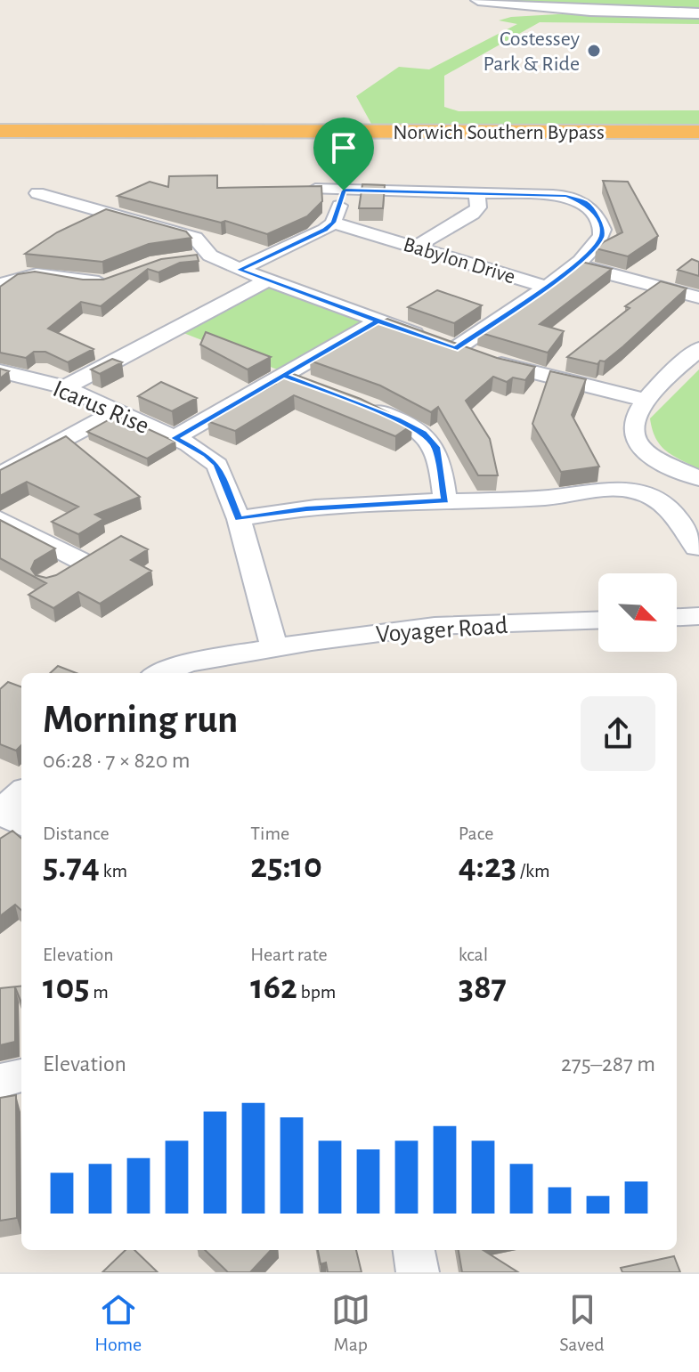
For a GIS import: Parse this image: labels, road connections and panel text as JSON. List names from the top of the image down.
{
  "streets": {
    "highway": ["Norwich Southern Bypass"],
    "street": ["Babylon Drive", "Icarus Rise", "Voyager Road"]
  },
  "crossings": [
    ["Icarus Rise", "Voyager Road"]
  ],
  "places": ["Costessey Park & Ride"],
  "north": "bottom right",
  "page": {
    "heading": ["Morning run", "06:28 · 7 × 820 m"],
    "stats": [
      ["Distance", "5.74 km"],
      ["Time", "25:10"],
      ["Pace", "4:23 /km"],
      ["Elevation", "105 m"],
      ["Heart rate", "162 bpm"],
      ["kcal", "387"]
    ],
    "chart": ["Elevation", "275–287 m"],
    "tabs": ["Home", "Map", "Saved"]
  }
}
